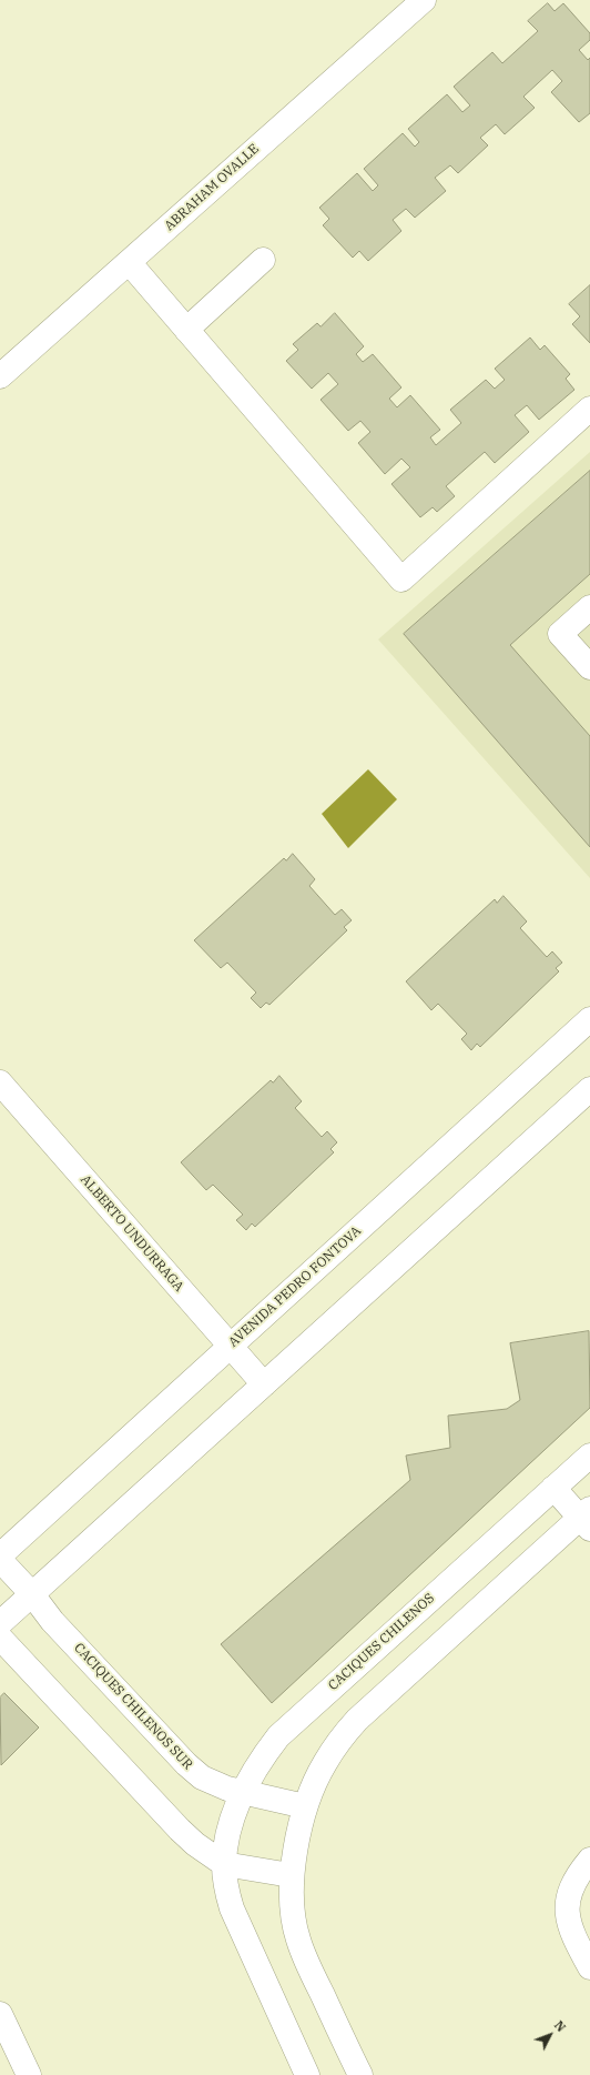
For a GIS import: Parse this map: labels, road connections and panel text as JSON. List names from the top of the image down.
{
  "streets": {
    "street": [
      "ABRAHAM OVALLE",
      "ALBERTO UNDURRAGA",
      "AVENIDA PEDRO FONTOVA",
      "CACIQUES CHILENOS",
      "CACIQUES CHILENOS SUR"
    ]
  },
  "crossings": [
    ["ALBERTO UNDURRAGA", "AVENIDA PEDRO FONTOVA"],
    ["CACIQUES CHILENOS", "CACIQUES CHILENOS SUR"]
  ],
  "north": "top right"
}
